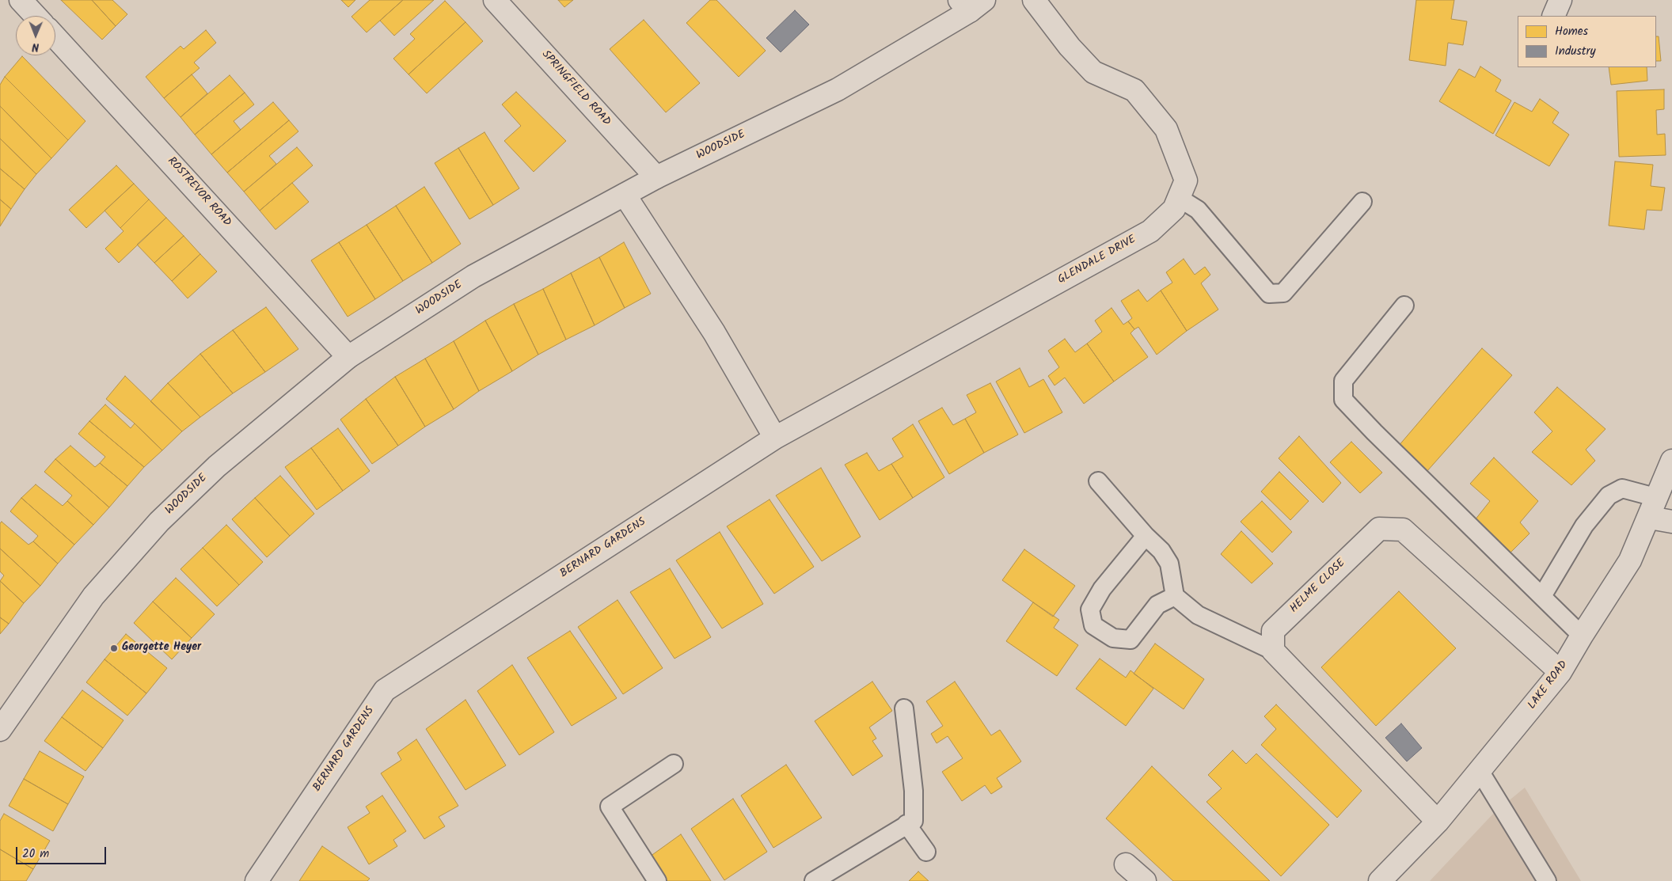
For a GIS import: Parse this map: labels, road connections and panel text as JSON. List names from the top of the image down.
{
  "streets": {
    "street": [
      "SPRINGFIELD ROAD",
      "WOODSIDE",
      "ROSTREVOR ROAD",
      "GLENDALE DRIVE",
      "BERNARD GARDENS",
      "HELME CLOSE",
      "LAKE ROAD"
    ]
  },
  "crossings": [
    ["SPRINGFIELD ROAD", "WOODSIDE"],
    ["WOODSIDE", "ROSTREVOR ROAD"],
    ["GLENDALE DRIVE", "BERNARD GARDENS"],
    ["HELME CLOSE", "LAKE ROAD"]
  ],
  "places": ["Georgette Heyer"],
  "legend": ["Homes", "Industry"],
  "scale_bar": "20 m",
  "north": "bottom"
}
